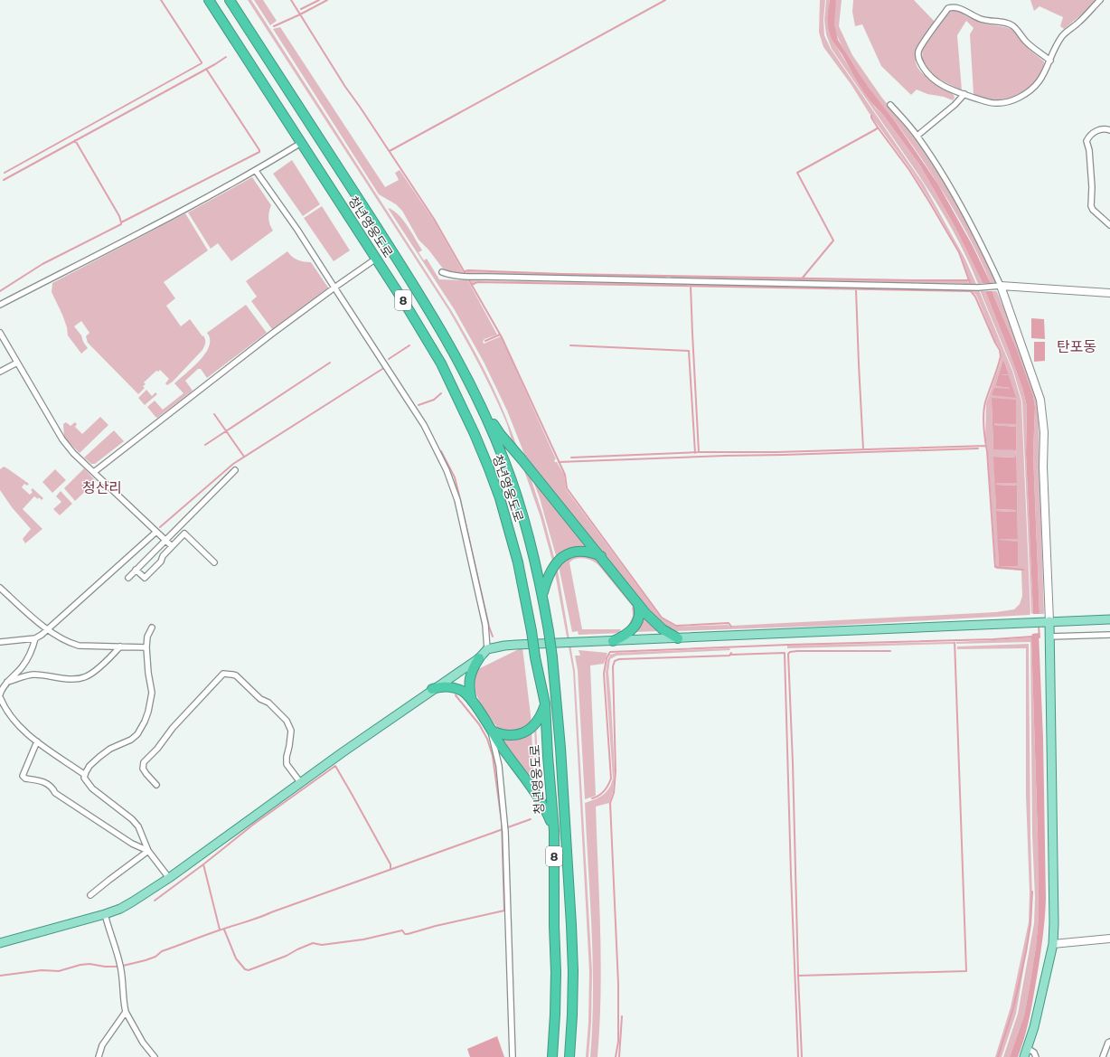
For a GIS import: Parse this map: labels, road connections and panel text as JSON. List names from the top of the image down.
{
  "streets": {
    "highway": ["청년영웅도로", "8"]
  },
  "districts": ["탄포동", "청산리"]
}
